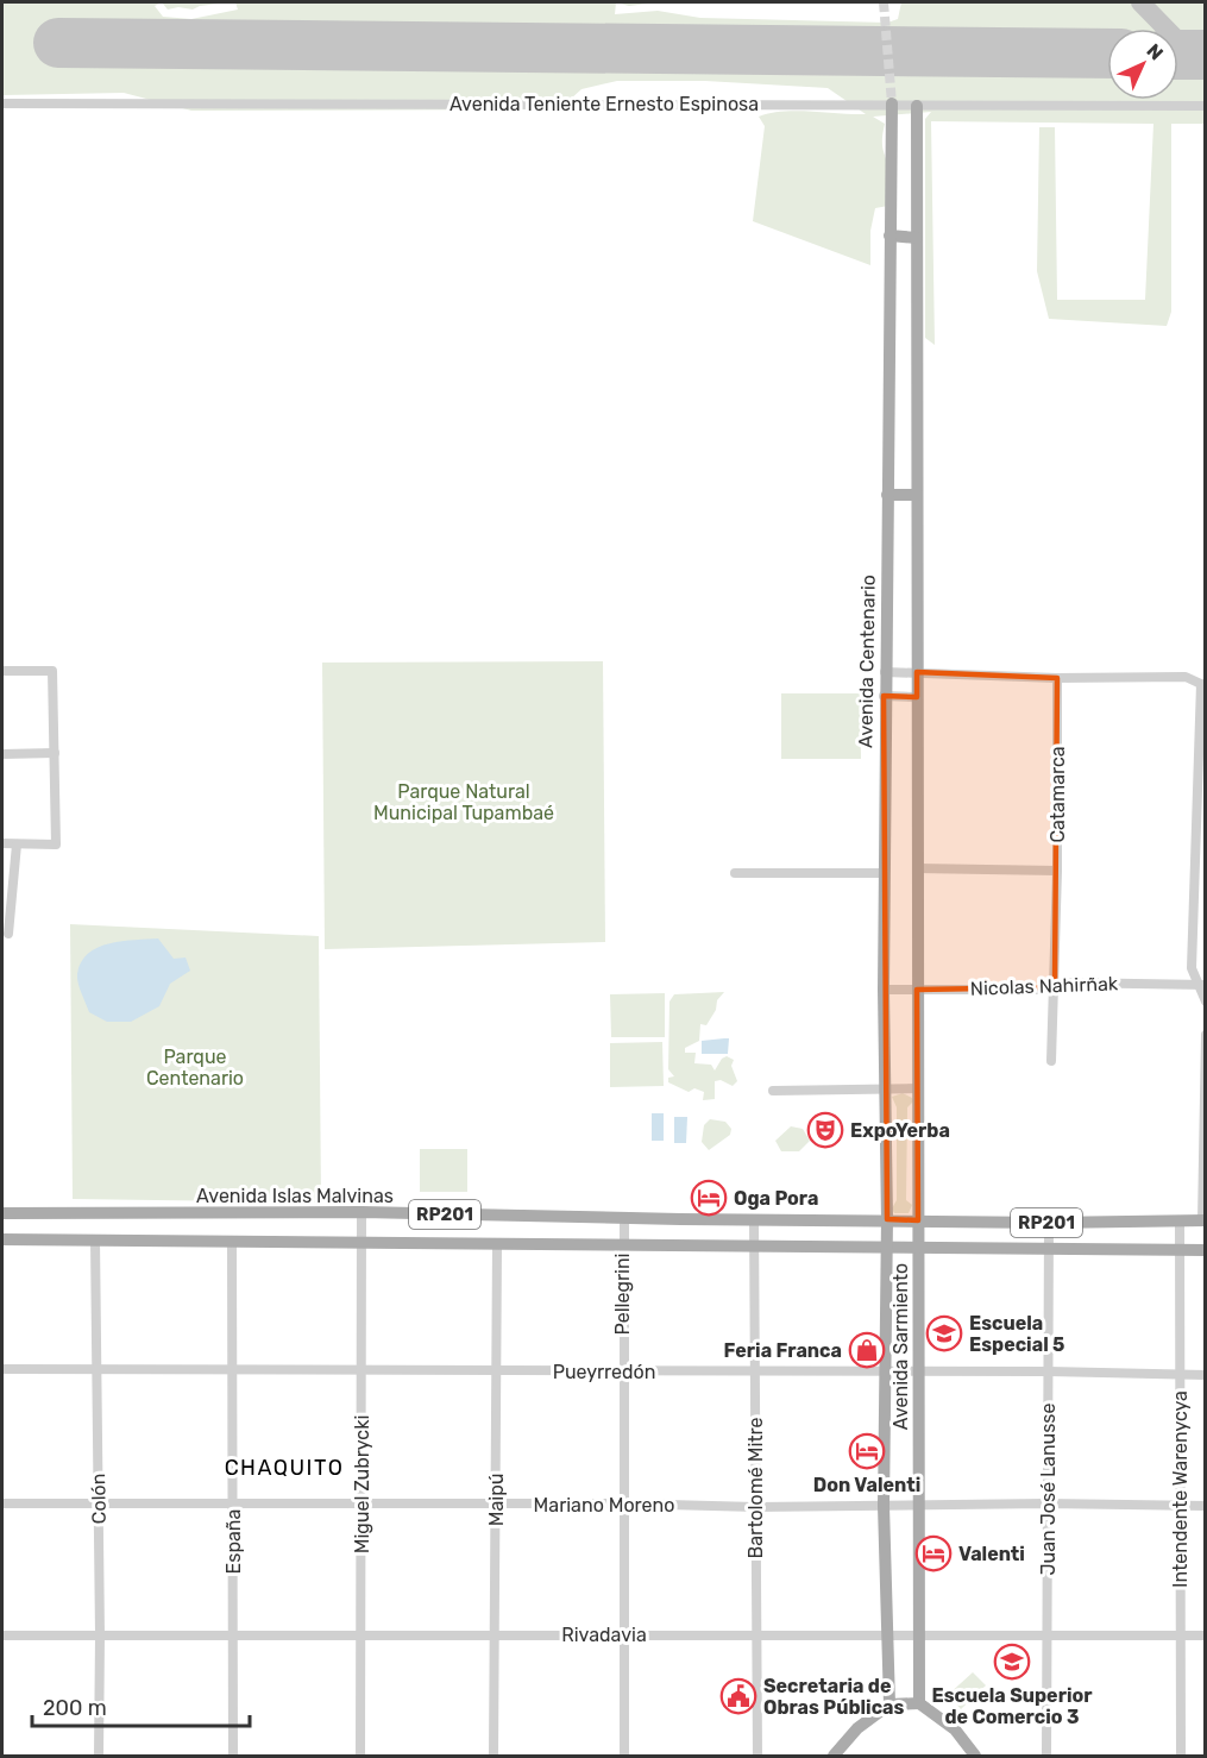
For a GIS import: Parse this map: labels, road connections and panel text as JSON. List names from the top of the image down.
{
  "streets": {
    "main road": [
      "Avenida Centenario",
      "Avenida Islas Malvinas",
      "RP201",
      "Avenida Sarmiento"
    ],
    "street": [
      "Avenida Teniente Ernesto Espinosa",
      "Catamarca",
      "Nicolas Nahirñak",
      "Pellegrini",
      "Pueyrredón",
      "Miguel Zubrycki",
      "Bartolomé Mitre",
      "Juan José Lanusse",
      "Intendente Warenycya",
      "Colón",
      "Maipú",
      "Mariano Moreno",
      "España",
      "Rivadavia"
    ]
  },
  "crossings": [
    ["Avenida Teniente Ernesto Espinosa", "Avenida Centenario"],
    ["Avenida Centenario", "Nicolas Nahirñak"],
    ["Avenida Centenario", "Avenida Islas Malvinas"],
    ["Avenida Centenario", "RP201"],
    ["Avenida Centenario", "Avenida Sarmiento"],
    ["Catamarca", "Nicolas Nahirñak"],
    ["Nicolas Nahirñak", "Avenida Sarmiento"],
    ["Avenida Islas Malvinas", "RP201"],
    ["Avenida Islas Malvinas", "Pellegrini"],
    ["Avenida Islas Malvinas", "Avenida Sarmiento"],
    ["Avenida Islas Malvinas", "Miguel Zubrycki"],
    ["Avenida Islas Malvinas", "Bartolomé Mitre"],
    ["RP201", "Pellegrini"],
    ["RP201", "Avenida Sarmiento"],
    ["RP201", "Miguel Zubrycki"],
    ["RP201", "Bartolomé Mitre"],
    ["RP201", "Juan José Lanusse"],
    ["RP201", "Intendente Warenycya"],
    ["RP201", "Colón"],
    ["RP201", "Maipú"],
    ["RP201", "España"],
    ["Pellegrini", "Pueyrredón"],
    ["Pellegrini", "Mariano Moreno"],
    ["Pellegrini", "Rivadavia"],
    ["Avenida Sarmiento", "Pueyrredón"],
    ["Avenida Sarmiento", "Mariano Moreno"],
    ["Avenida Sarmiento", "Rivadavia"],
    ["Pueyrredón", "Miguel Zubrycki"],
    ["Pueyrredón", "Bartolomé Mitre"],
    ["Pueyrredón", "Juan José Lanusse"],
    ["Pueyrredón", "Intendente Warenycya"],
    ["Pueyrredón", "Colón"],
    ["Pueyrredón", "Maipú"],
    ["Pueyrredón", "España"],
    ["Miguel Zubrycki", "Mariano Moreno"],
    ["Miguel Zubrycki", "Rivadavia"],
    ["Bartolomé Mitre", "Mariano Moreno"],
    ["Bartolomé Mitre", "Rivadavia"],
    ["Juan José Lanusse", "Mariano Moreno"],
    ["Juan José Lanusse", "Rivadavia"],
    ["Intendente Warenycya", "Mariano Moreno"],
    ["Intendente Warenycya", "Rivadavia"],
    ["Colón", "Mariano Moreno"],
    ["Colón", "Rivadavia"],
    ["Maipú", "Mariano Moreno"],
    ["Maipú", "Rivadavia"],
    ["Mariano Moreno", "España"],
    ["España", "Rivadavia"]
  ],
  "districts": ["CHAQUITO"],
  "parks": ["Parque Natural Municipal Tupambaé", "Parque Centenario"],
  "places": {
    "theatre": ["ExpoYerba"],
    "hotel": ["Oga Pora", "Don Valenti", "Valenti"],
    "school or university": ["Escuela Especial 5", "Escuela Superior de Comercio 3"],
    "shop": ["Feria Franca"],
    "public building": ["Secretaria de Obras Públicas"]
  },
  "scale_bar": "200 m",
  "north": "top right"
}
